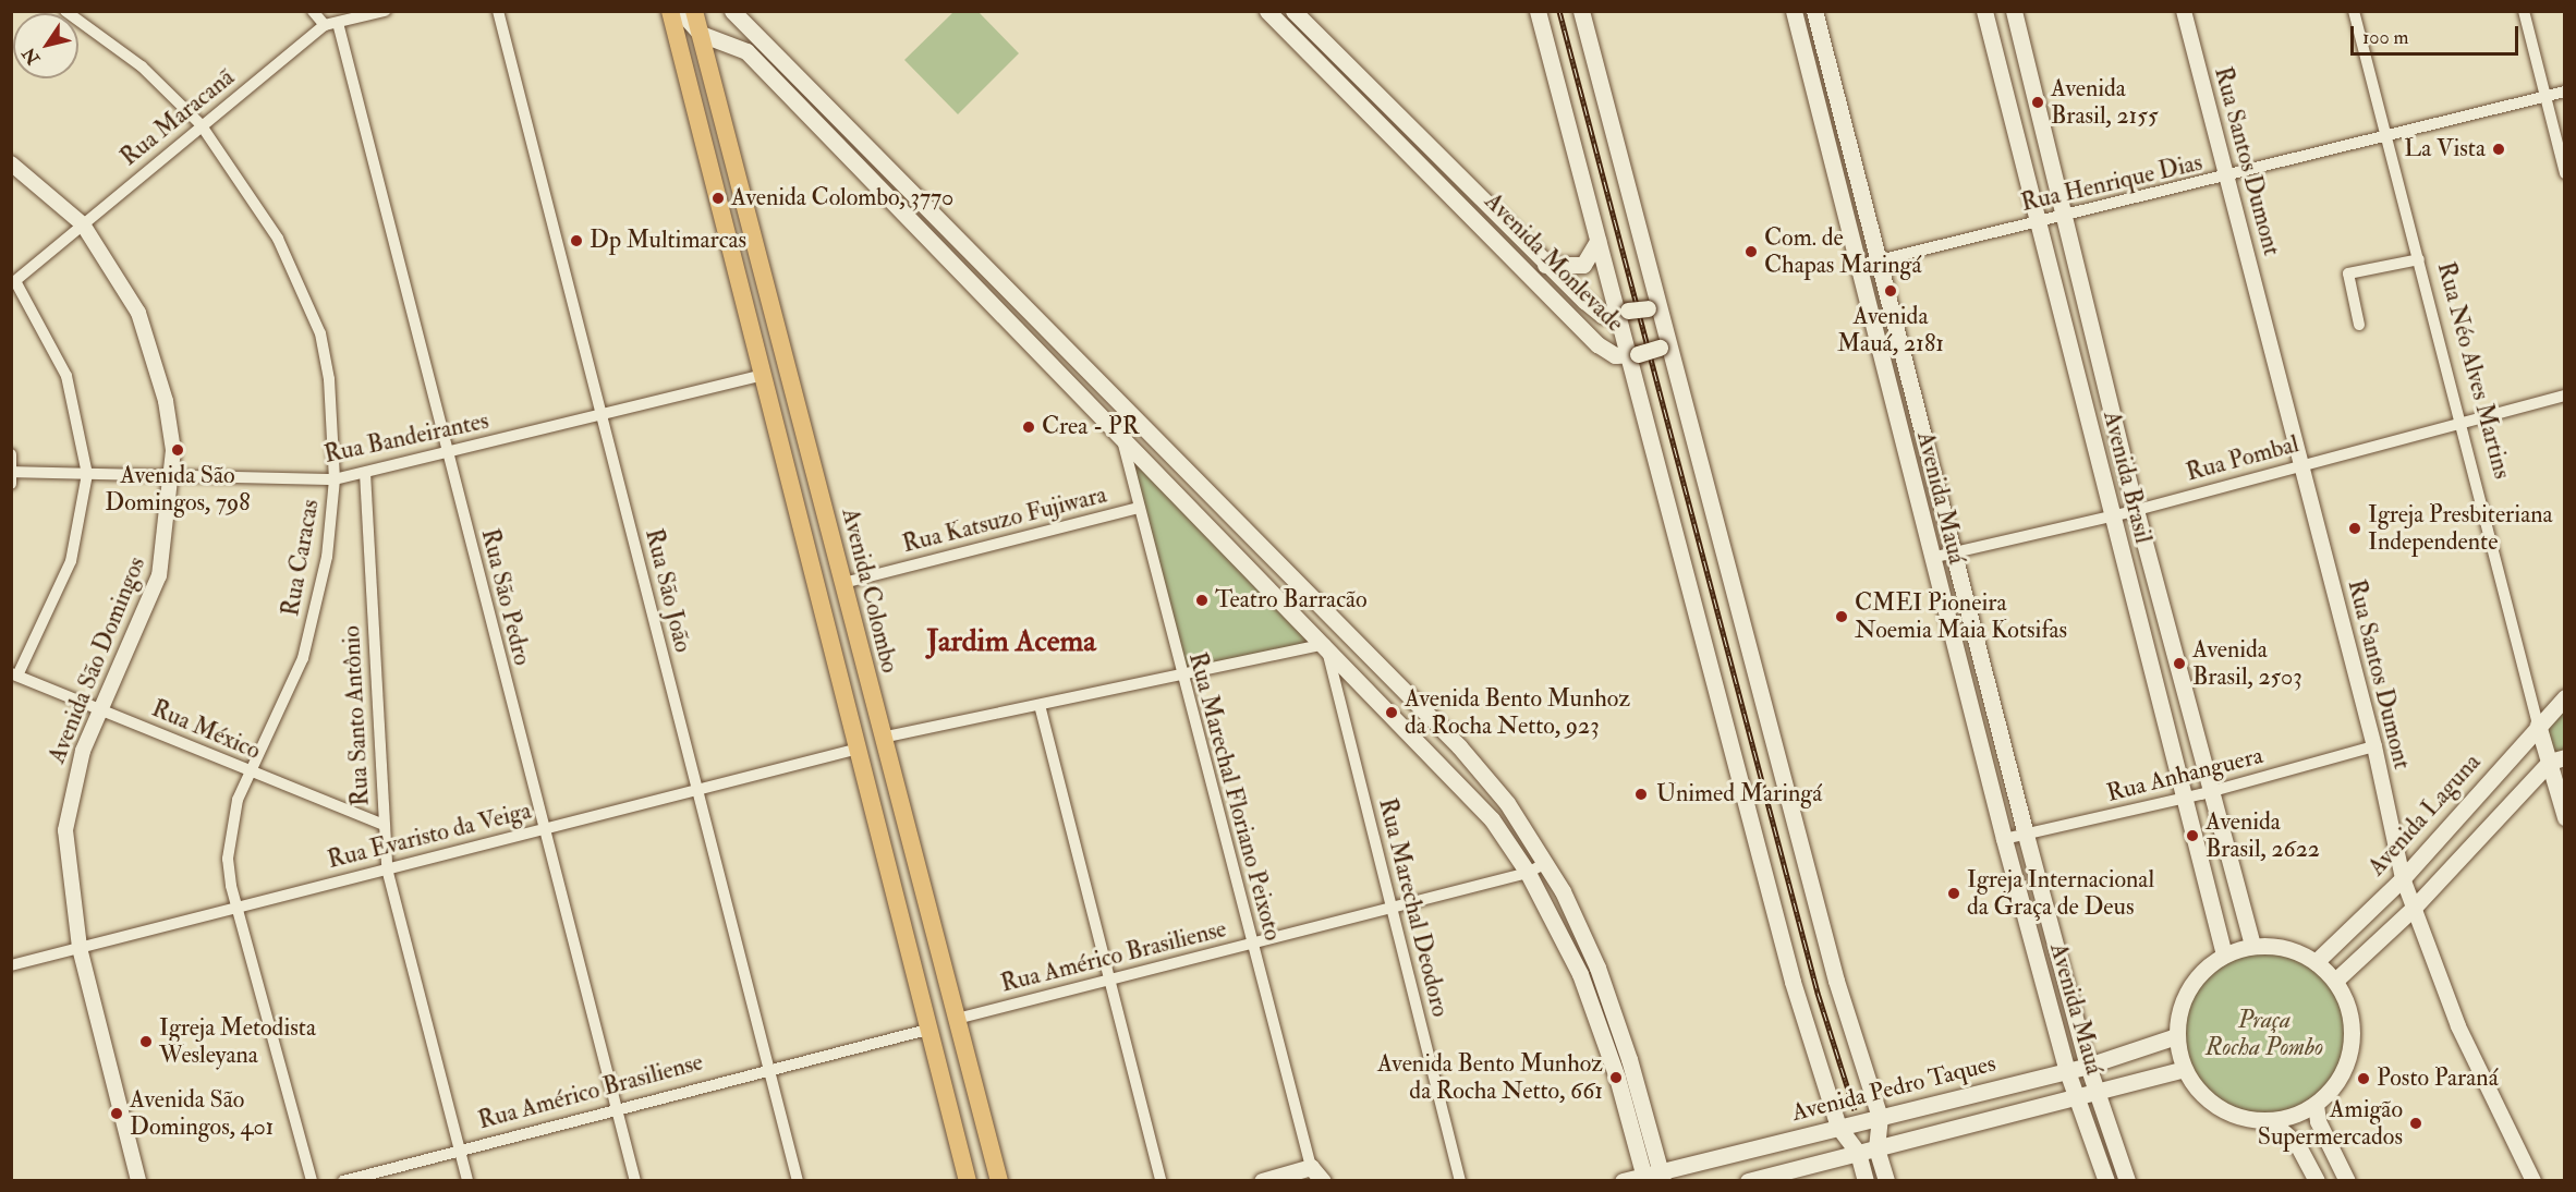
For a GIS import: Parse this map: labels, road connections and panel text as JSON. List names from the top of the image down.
{
  "streets": {
    "main road": [
      "Avenida Monlevade",
      "Rua Néo Alves Martins",
      "Avenida Brasil",
      "Avenida Mauá",
      "Avenida Colombo",
      "Avenida Laguna",
      "Avenida Pedro Taques"
    ],
    "street": [
      "Rua Maracanã",
      "Rua Santos Dumont",
      "Rua Henrique Dias",
      "Rua Bandeirantes",
      "Rua Pombal",
      "Rua Katsuzo Fujiwara",
      "Rua Caracas",
      "Rua São João",
      "Rua São Pedro",
      "Avenida São Domingos",
      "Rua Santo Antônio",
      "Rua México",
      "Rua Anhanguera",
      "Rua Marechal Floriano Peixoto",
      "Rua Evaristo da Veiga",
      "Rua Marechal Deodoro",
      "Rua Américo Brasiliense"
    ]
  },
  "crossings": [
    ["Rua Maracanã", "Rua Caracas"],
    ["Rua Maracanã", "Rua São Pedro"],
    ["Rua Maracanã", "Avenida São Domingos"],
    ["Rua Santos Dumont", "Rua Henrique Dias"],
    ["Rua Santos Dumont", "Rua Pombal"],
    ["Rua Santos Dumont", "Rua Anhanguera"],
    ["Rua Santos Dumont", "Avenida Laguna"],
    ["Rua Henrique Dias", "Rua Néo Alves Martins"],
    ["Rua Henrique Dias", "Avenida Brasil"],
    ["Rua Henrique Dias", "Avenida Mauá"],
    ["Rua Néo Alves Martins", "Rua Pombal"],
    ["Rua Néo Alves Martins", "Avenida Laguna"],
    ["Rua Bandeirantes", "Rua Caracas"],
    ["Rua Bandeirantes", "Rua São João"],
    ["Rua Bandeirantes", "Avenida Colombo"],
    ["Rua Bandeirantes", "Rua São Pedro"],
    ["Rua Bandeirantes", "Avenida São Domingos"],
    ["Rua Bandeirantes", "Rua Santo Antônio"],
    ["Rua Pombal", "Avenida Brasil"],
    ["Rua Pombal", "Avenida Mauá"],
    ["Avenida Brasil", "Rua Anhanguera"],
    ["Avenida Brasil", "Avenida Laguna"],
    ["Avenida Brasil", "Avenida Pedro Taques"],
    ["Avenida Mauá", "Rua Anhanguera"],
    ["Avenida Mauá", "Avenida Pedro Taques"],
    ["Rua Katsuzo Fujiwara", "Avenida Colombo"],
    ["Rua Katsuzo Fujiwara", "Rua Marechal Floriano Peixoto"],
    ["Rua Caracas", "Rua México"],
    ["Rua Caracas", "Rua Evaristo da Veiga"],
    ["Rua São João", "Rua Evaristo da Veiga"],
    ["Rua São João", "Rua Américo Brasiliense"],
    ["Avenida Colombo", "Rua Evaristo da Veiga"],
    ["Avenida Colombo", "Rua Américo Brasiliense"],
    ["Rua São Pedro", "Rua Evaristo da Veiga"],
    ["Rua São Pedro", "Rua Américo Brasiliense"],
    ["Avenida São Domingos", "Rua México"],
    ["Avenida São Domingos", "Rua Evaristo da Veiga"],
    ["Rua Santo Antônio", "Rua México"],
    ["Rua Santo Antônio", "Rua Evaristo da Veiga"],
    ["Rua Santo Antônio", "Rua Américo Brasiliense"],
    ["Rua Marechal Floriano Peixoto", "Rua Américo Brasiliense"],
    ["Avenida Laguna", "Avenida Pedro Taques"],
    ["Rua Marechal Deodoro", "Rua Américo Brasiliense"]
  ],
  "districts": ["Jardim Acema"],
  "parks": ["Praça Rocha Pombo"],
  "places": [
    "Avenida Brasil, 2155",
    "La Vista",
    "Avenida Colombo, 3770",
    "Dp Multimarcas",
    "Com. de Chapas Maringá",
    "Avenida Mauá, 2181",
    "Crea - PR",
    "Avenida São Domingos, 798",
    "Igreja Presbiteriana Independente",
    "Teatro Barracão",
    "CMEI Pioneira Noemia Maia Kotsifas",
    "Avenida Brasil, 2503",
    "Avenida Bento Munhoz da Rocha Netto, 923",
    "Unimed Maringá",
    "Avenida Brasil, 2622",
    "Igreja Internacional da Graça de Deus",
    "Igreja Metodista Wesleyana",
    "Avenida Bento Munhoz da Rocha Netto, 661",
    "Posto Paraná",
    "Avenida São Domingos, 401",
    "Amigão Supermercados"
  ],
  "scale_bar": "100 m",
  "north": "bottom left"
}
